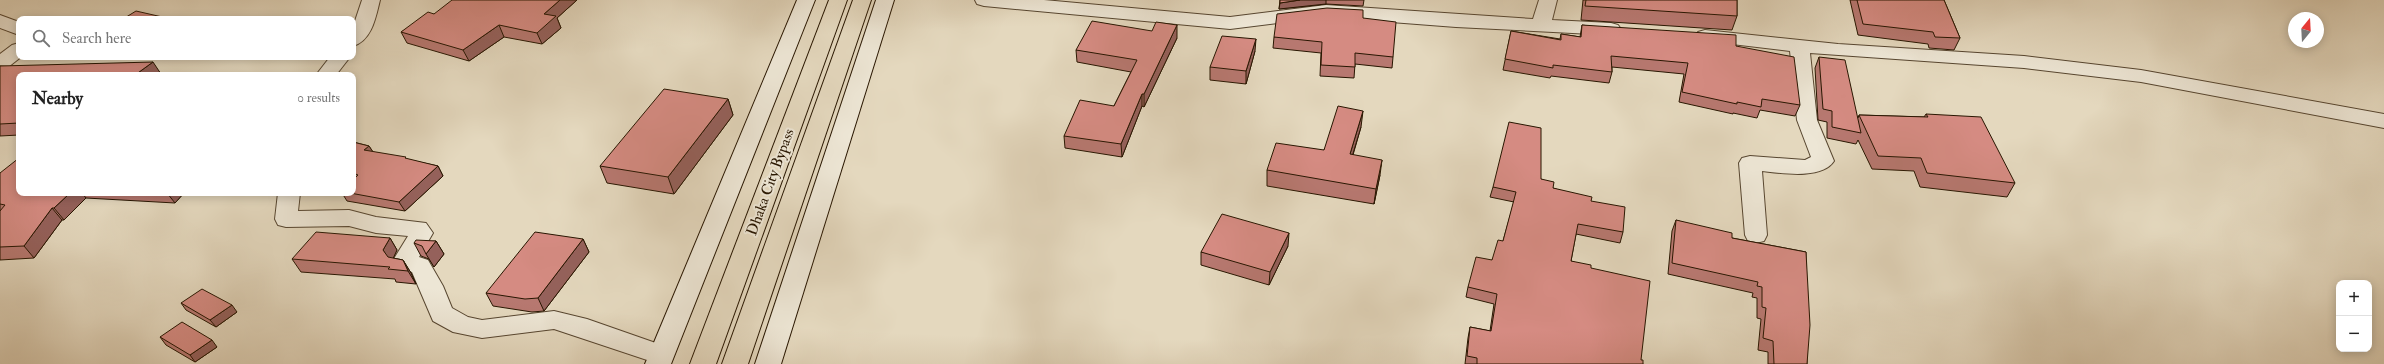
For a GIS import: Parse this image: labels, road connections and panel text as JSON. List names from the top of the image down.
{
  "streets": {
    "highway": ["Dhaka City Bypass"]
  },
  "north": "top",
  "page": {
    "search": "Search here",
    "heading": ["Nearby", "0 results"],
    "map_buttons": ["+", "−"]
  }
}
